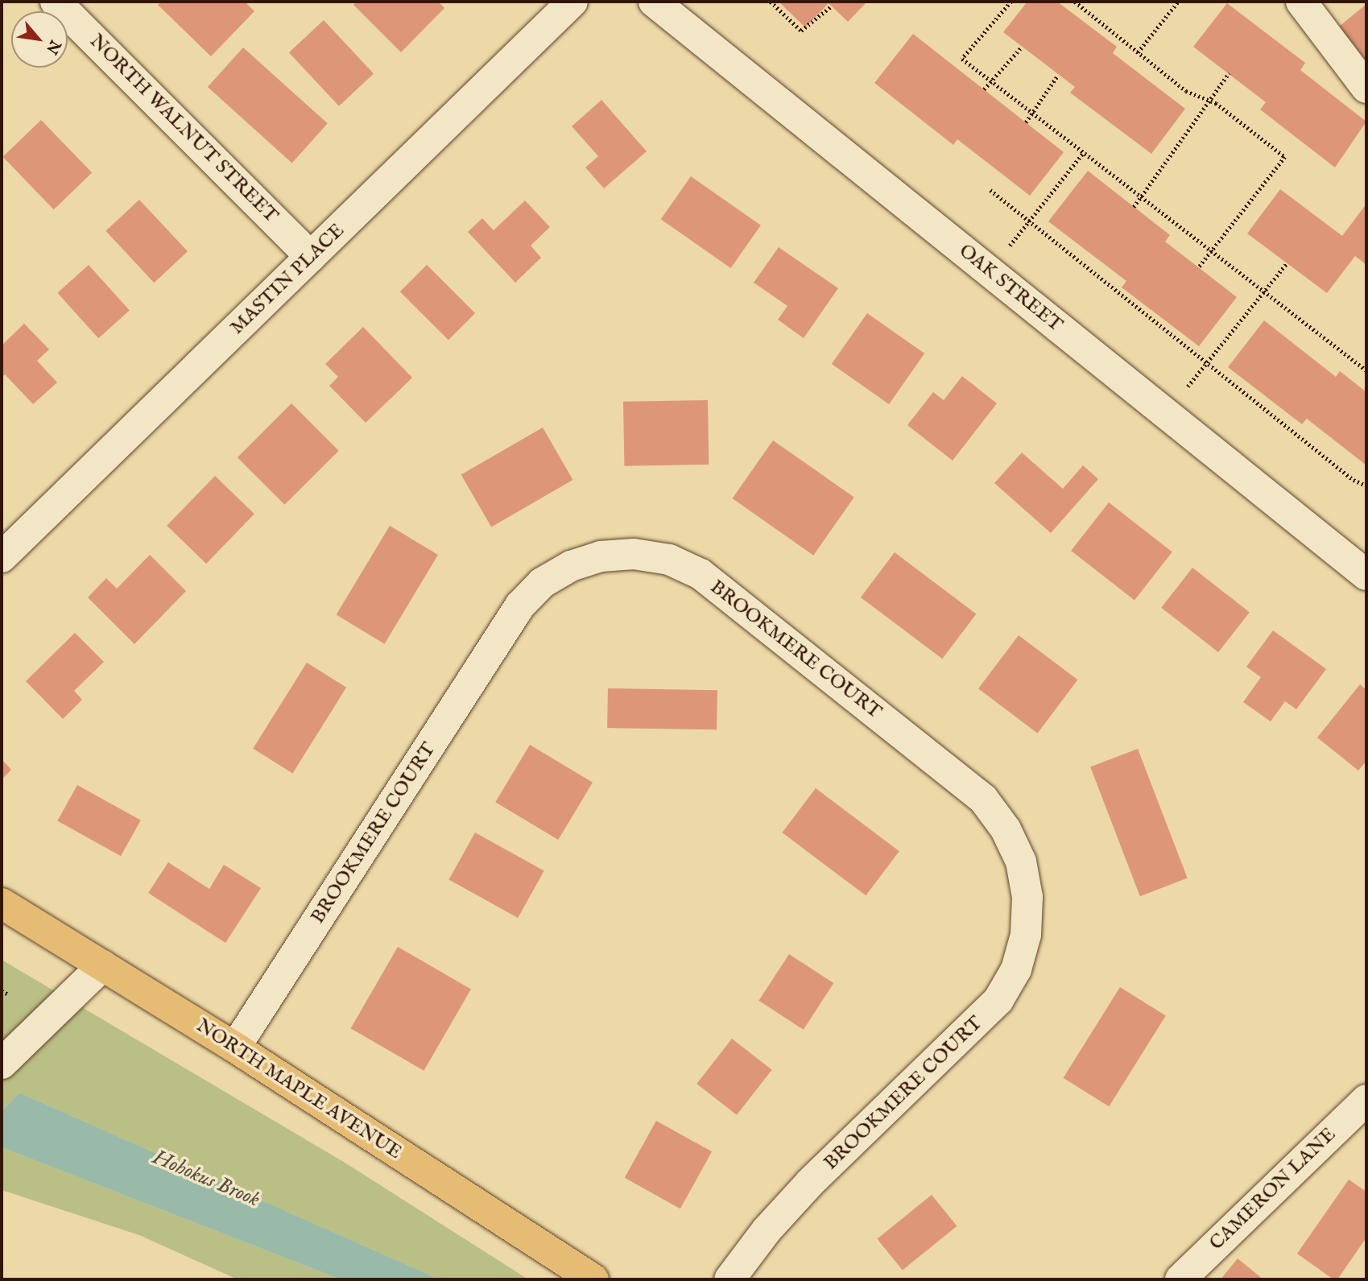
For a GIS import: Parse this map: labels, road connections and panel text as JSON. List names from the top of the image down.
{
  "streets": {
    "main road": ["NORTH MAPLE AVENUE"],
    "street": [
      "NORTH WALNUT STREET",
      "MASTIN PLACE",
      "OAK STREET",
      "BROOKMERE COURT",
      "CAMERON LANE"
    ]
  },
  "crossings": [
    ["NORTH WALNUT STREET", "MASTIN PLACE"],
    ["BROOKMERE COURT", "NORTH MAPLE AVENUE"]
  ],
  "water": ["Hohokus Brook"],
  "north": "bottom right"
}
